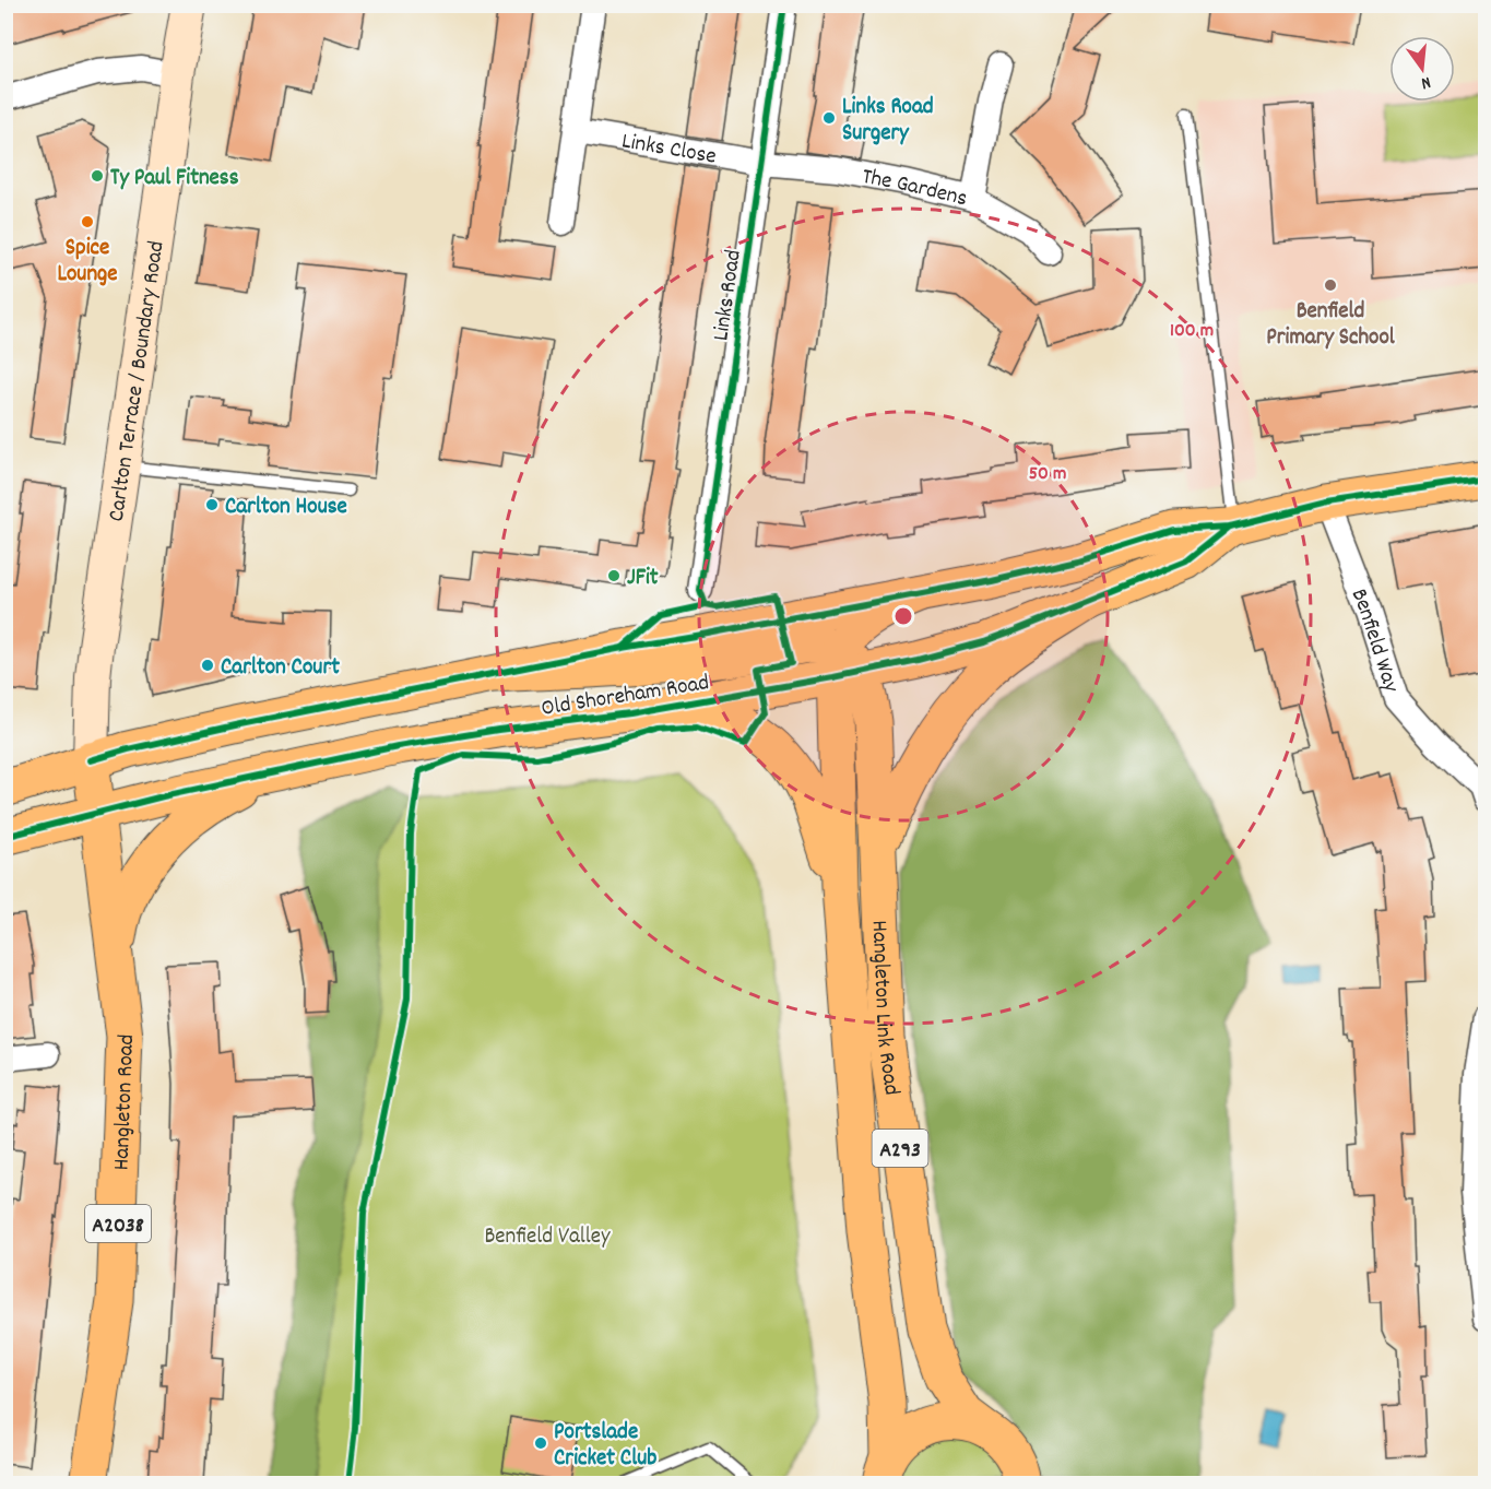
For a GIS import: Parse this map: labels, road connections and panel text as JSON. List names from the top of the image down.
{
  "streets": {
    "main road": [
      "Carlton Terrace / Boundary Road",
      "Old Shoreham Road",
      "Hangleton Link Road",
      "Hangleton Road",
      "A293",
      "A2038"
    ],
    "street": [
      "Links Close",
      "The Gardens",
      "Links Road",
      "Benfield Way"
    ]
  },
  "crossings": [
    ["Links Close", "The Gardens"],
    ["Links Close", "Links Road"],
    ["The Gardens", "Links Road"],
    ["Carlton Terrace / Boundary Road", "Old Shoreham Road"],
    ["Carlton Terrace / Boundary Road", "Hangleton Road"],
    ["Benfield Way", "Old Shoreham Road"],
    ["Old Shoreham Road", "Hangleton Link Road"],
    ["Old Shoreham Road", "Hangleton Road"],
    ["Old Shoreham Road", "A293"],
    ["Hangleton Link Road", "A293"]
  ],
  "parks": ["Benfield Valley"],
  "places": [
    "Links Road Surgery",
    "Ty Paul Fitness",
    "Spice Lounge",
    "Benfield Primary School",
    "Carlton House",
    "JFit",
    "Carlton Court",
    "Portslade Cricket Club"
  ],
  "north": "bottom",
  "rings": ["100 m", "50 m"]
}
